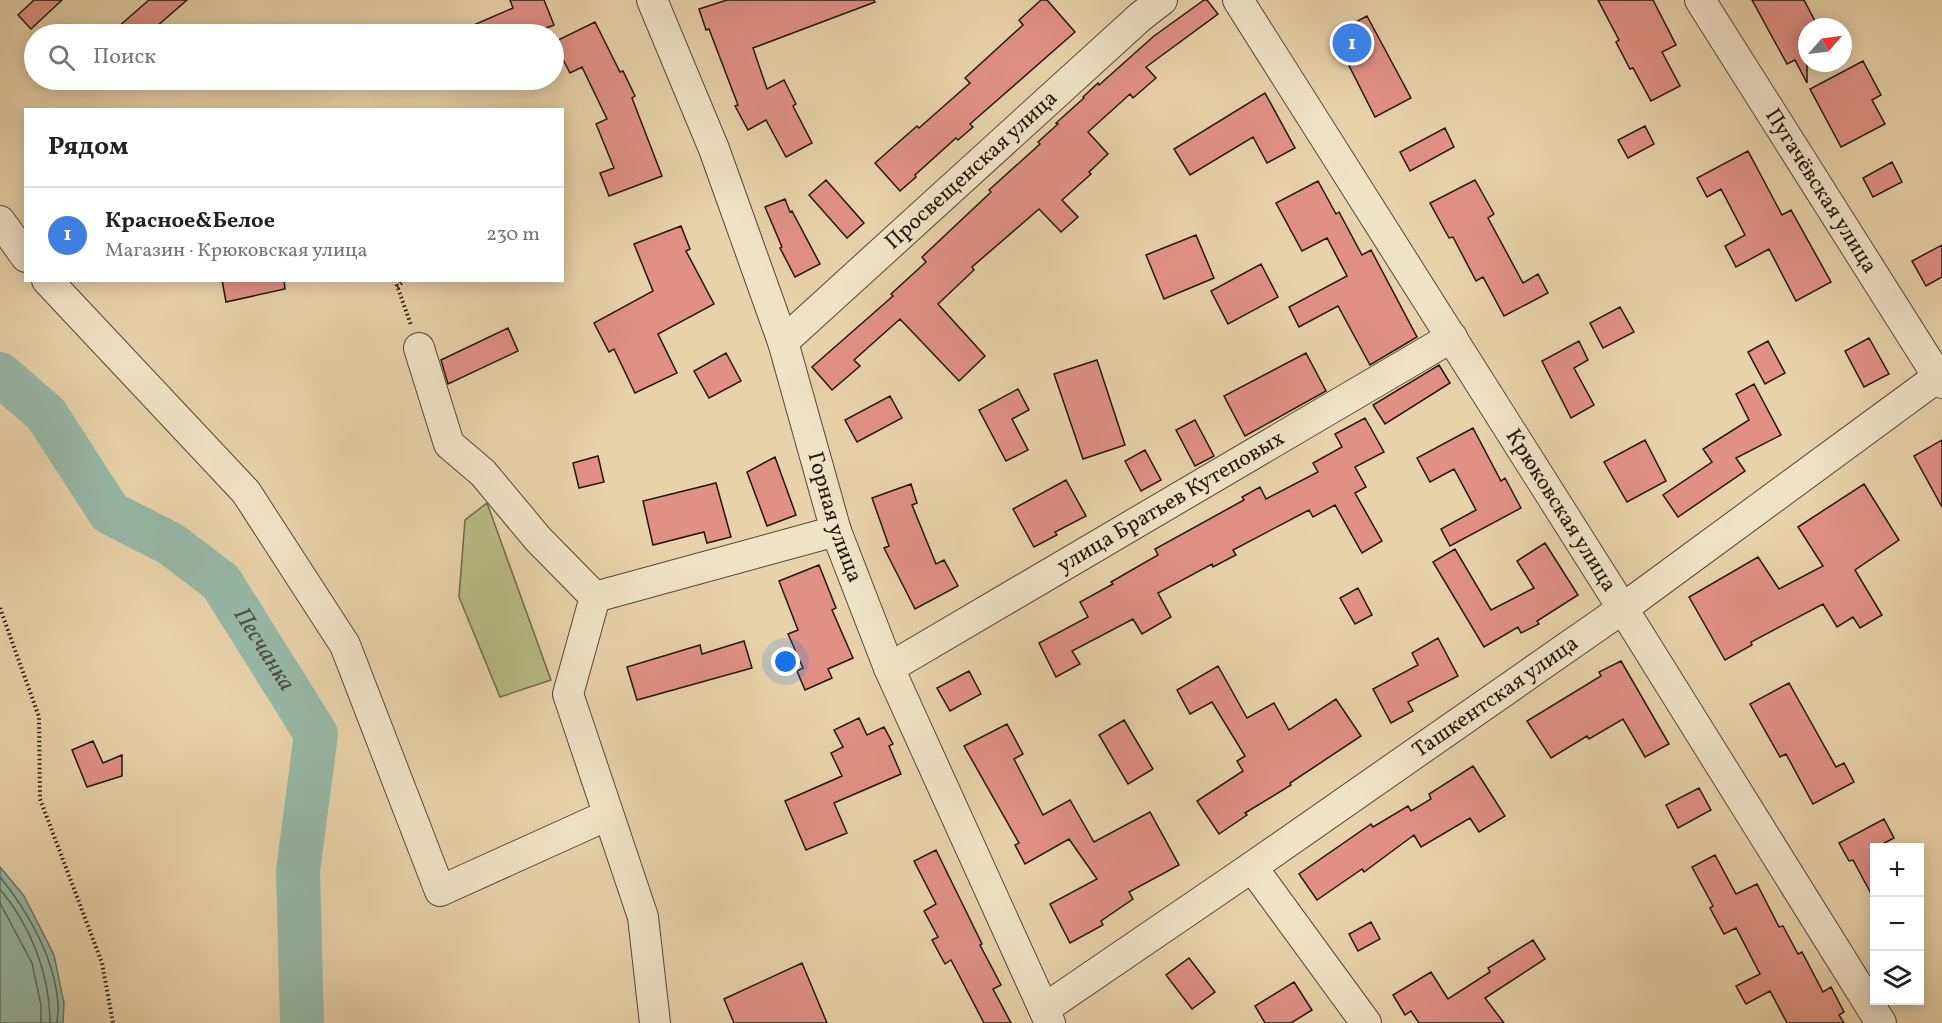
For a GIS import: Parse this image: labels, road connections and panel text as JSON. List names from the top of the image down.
{
  "streets": {
    "street": [
      "Просвещенская улица",
      "Пугачёвская улица",
      "улица Братьев Кутеповых",
      "Крюковская улица",
      "Горная улица",
      "Ташкентская улица"
    ]
  },
  "crossings": [
    ["Просвещенская улица", "Горная улица"],
    ["Пугачёвская улица", "Ташкентская улица"],
    ["улица Братьев Кутеповых", "Крюковская улица"],
    ["улица Братьев Кутеповых", "Горная улица"],
    ["Крюковская улица", "Ташкентская улица"],
    ["Горная улица", "Ташкентская улица"]
  ],
  "water": ["Песчанка"],
  "north": "top right",
  "page": {
    "pins": "1",
    "search": "Поиск",
    "heading": "Рядом",
    "list": [
      {
        "mark": "1",
        "name": "Красное&Белое",
        "note": "Магазин · Крюковская улица",
        "value": "230 m"
      }
    ],
    "map_buttons": ["+", "−"]
  }
}
